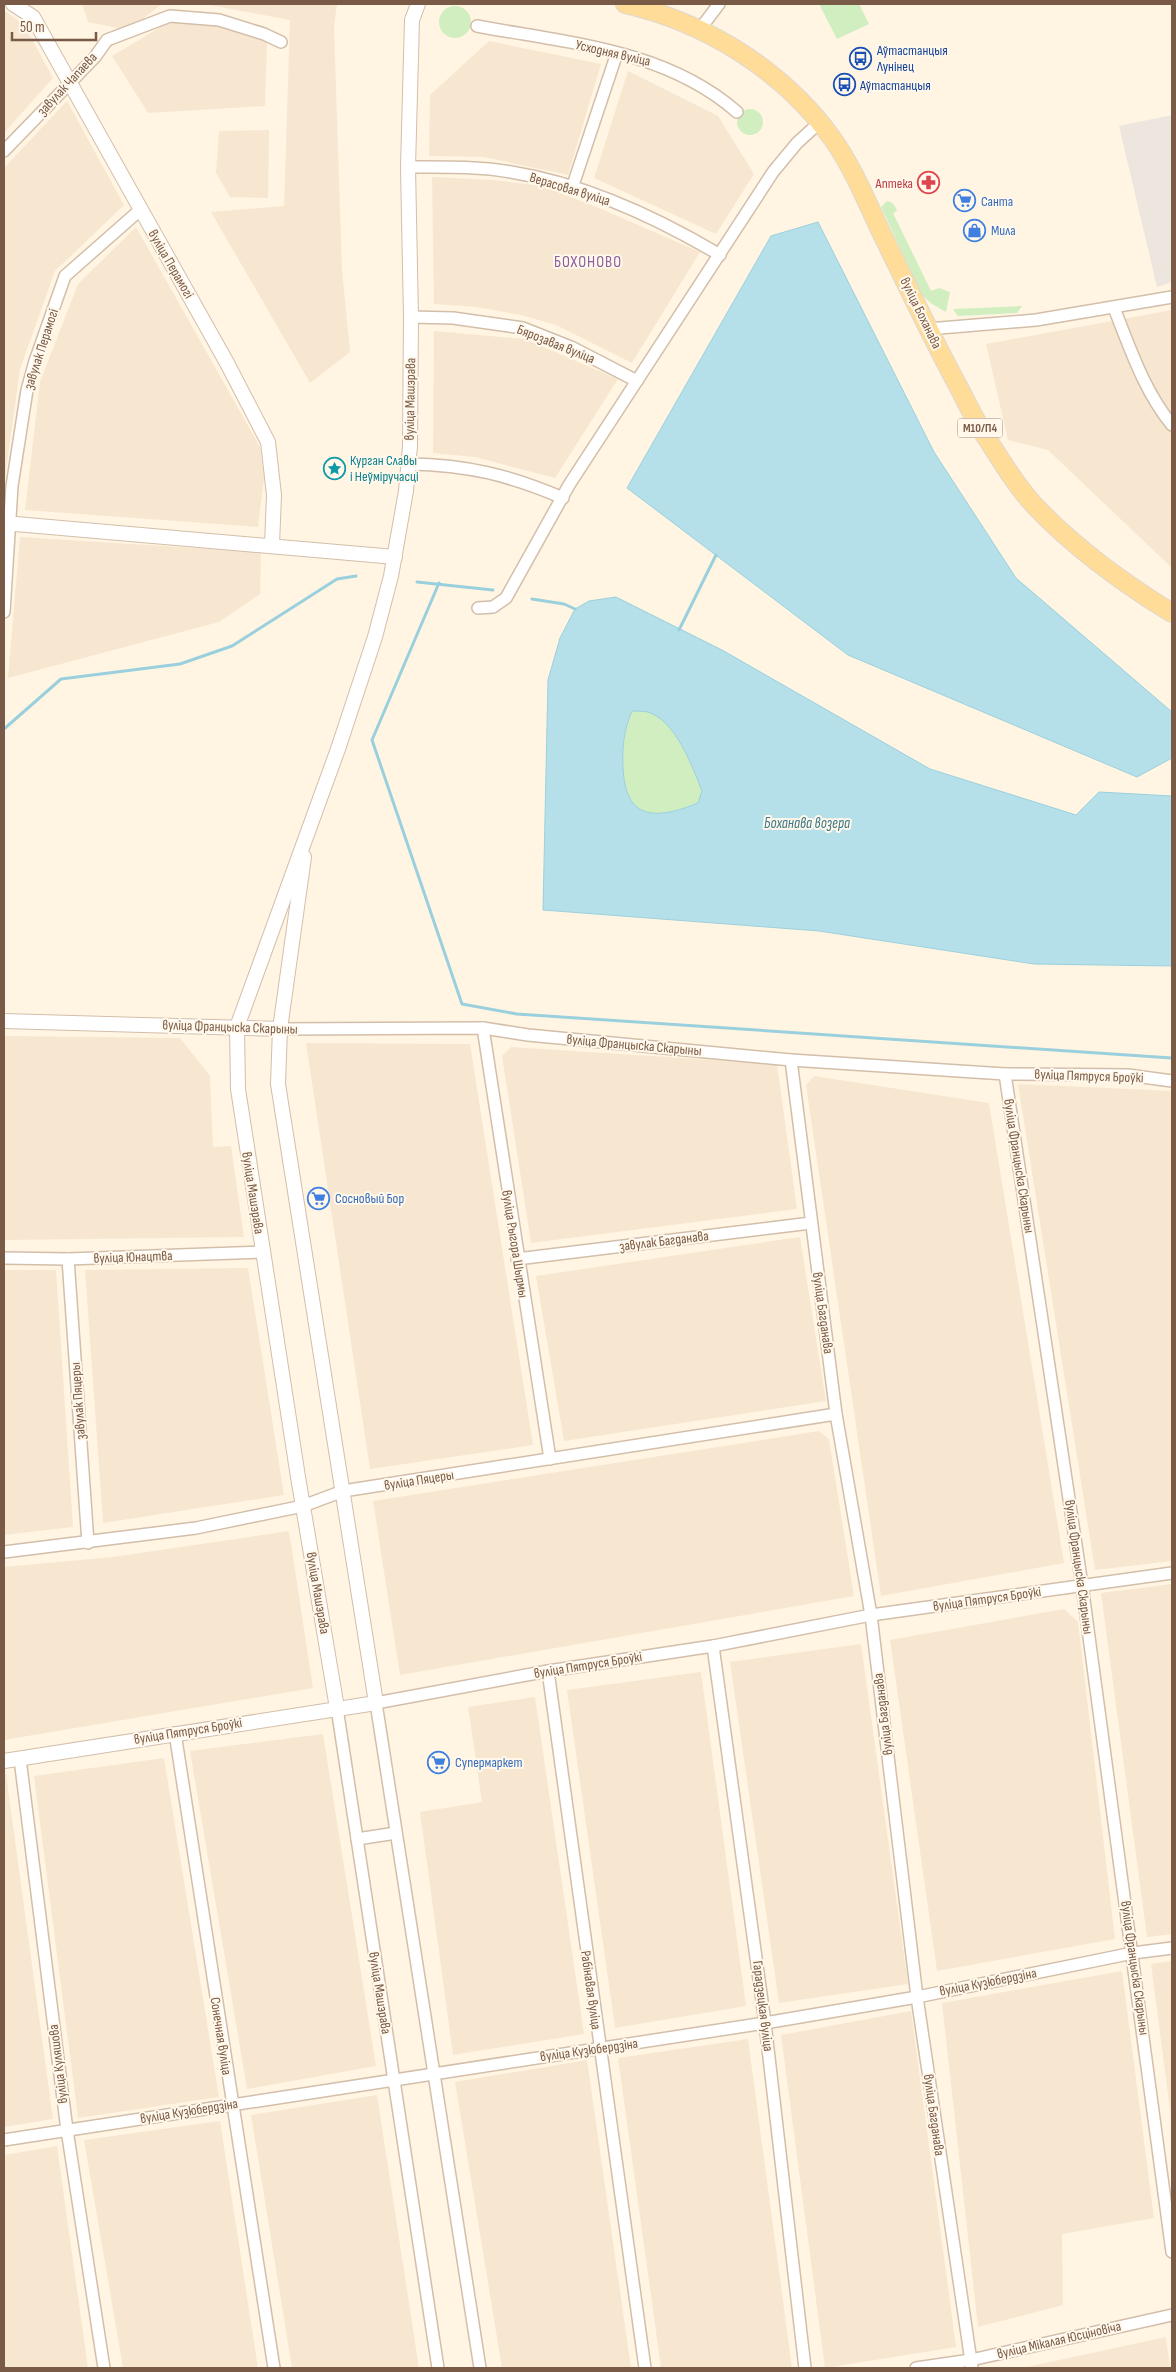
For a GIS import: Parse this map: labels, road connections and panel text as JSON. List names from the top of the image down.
{
  "streets": {
    "main road": ["вуліца Боханава", "М10/П4"],
    "street": [
      "Усходняя вуліца",
      "завулак Чапаева",
      "Верасовая вуліца",
      "вуліца Перамогі",
      "Бярозавая вуліца",
      "завулак Перамогі",
      "вуліца Машэрава",
      "вуліца Францыска Скарыны",
      "вуліца Пятруся Броўкі",
      "завулак Багданава",
      "вуліца Рыгора Шырмы",
      "вуліца Юнацтва",
      "вуліца Багданава",
      "завулак Пяцеры",
      "вуліца Пяцеры",
      "вуліца Кузюбердзіна",
      "Рабінавая вуліца",
      "Гарадзецкая вуліца",
      "Сонечная вуліца",
      "вуліца Куляшова",
      "вуліца Мікалая Юсціновіча"
    ]
  },
  "crossings": [
    ["завулак Чапаева", "вуліца Перамогі"],
    ["Верасовая вуліца", "вуліца Машэрава"],
    ["вуліца Перамогі", "завулак Перамогі"],
    ["вуліца Боханава", "М10/П4"],
    ["Бярозавая вуліца", "вуліца Машэрава"],
    ["вуліца Машэрава", "вуліца Францыска Скарыны"],
    ["вуліца Машэрава", "вуліца Пятруся Броўкі"],
    ["вуліца Машэрава", "вуліца Юнацтва"],
    ["вуліца Машэрава", "вуліца Пяцеры"],
    ["вуліца Машэрава", "вуліца Кузюбердзіна"],
    ["вуліца Францыска Скарыны", "вуліца Пятруся Броўкі"],
    ["вуліца Францыска Скарыны", "вуліца Рыгора Шырмы"],
    ["вуліца Францыска Скарыны", "вуліца Багданава"],
    ["вуліца Францыска Скарыны", "вуліца Кузюбердзіна"],
    ["вуліца Пятруся Броўкі", "вуліца Багданава"],
    ["вуліца Пятруся Броўкі", "Рабінавая вуліца"],
    ["вуліца Пятруся Броўкі", "Гарадзецкая вуліца"],
    ["вуліца Пятруся Броўкі", "Сонечная вуліца"],
    ["вуліца Пятруся Броўкі", "вуліца Куляшова"],
    ["завулак Багданава", "вуліца Рыгора Шырмы"],
    ["завулак Багданава", "вуліца Багданава"],
    ["вуліца Рыгора Шырмы", "вуліца Пяцеры"],
    ["вуліца Юнацтва", "завулак Пяцеры"],
    ["вуліца Багданава", "вуліца Пяцеры"],
    ["вуліца Багданава", "вуліца Кузюбердзіна"],
    ["вуліца Багданава", "вуліца Мікалая Юсціновіча"],
    ["завулак Пяцеры", "вуліца Пяцеры"],
    ["вуліца Кузюбердзіна", "Рабінавая вуліца"],
    ["вуліца Кузюбердзіна", "Гарадзецкая вуліца"],
    ["вуліца Кузюбердзіна", "Сонечная вуліца"],
    ["вуліца Кузюбердзіна", "вуліца Куляшова"]
  ],
  "districts": ["БОХОНОВО"],
  "water": ["Боханава возера"],
  "places": {
    "bus stop": ["Аўтастанцыя Лунінец", "Аўтастанцыя"],
    "pharmacy": ["Аптека"],
    "supermarket": ["Санта", "Сосновый Бор", "Супермаркет"],
    "shop": ["Мила"],
    "place": ["Курган Славы і Неўміручасці"]
  },
  "scale_bar": "50 m"
}
